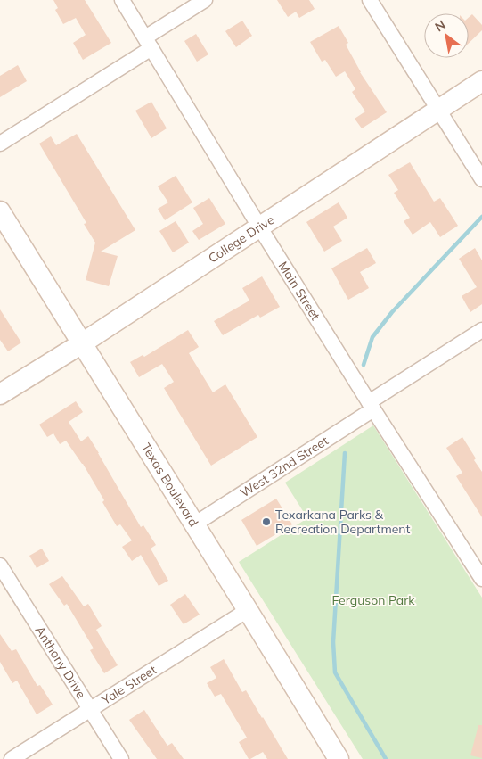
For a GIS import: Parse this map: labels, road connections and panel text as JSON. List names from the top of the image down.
{
  "streets": {
    "main road": ["College Drive", "Texas Boulevard"],
    "street": [
      "Main Street",
      "West 32nd Street",
      "Anthony Drive",
      "Yale Street"
    ]
  },
  "crossings": [
    ["College Drive", "Main Street"],
    ["College Drive", "Texas Boulevard"],
    ["Main Street", "West 32nd Street"],
    ["West 32nd Street", "Texas Boulevard"],
    ["Texas Boulevard", "Yale Street"],
    ["Anthony Drive", "Yale Street"]
  ],
  "parks": ["Ferguson Park"],
  "places": ["Texarkana Parks & Recreation Department"],
  "north": "top left"
}
